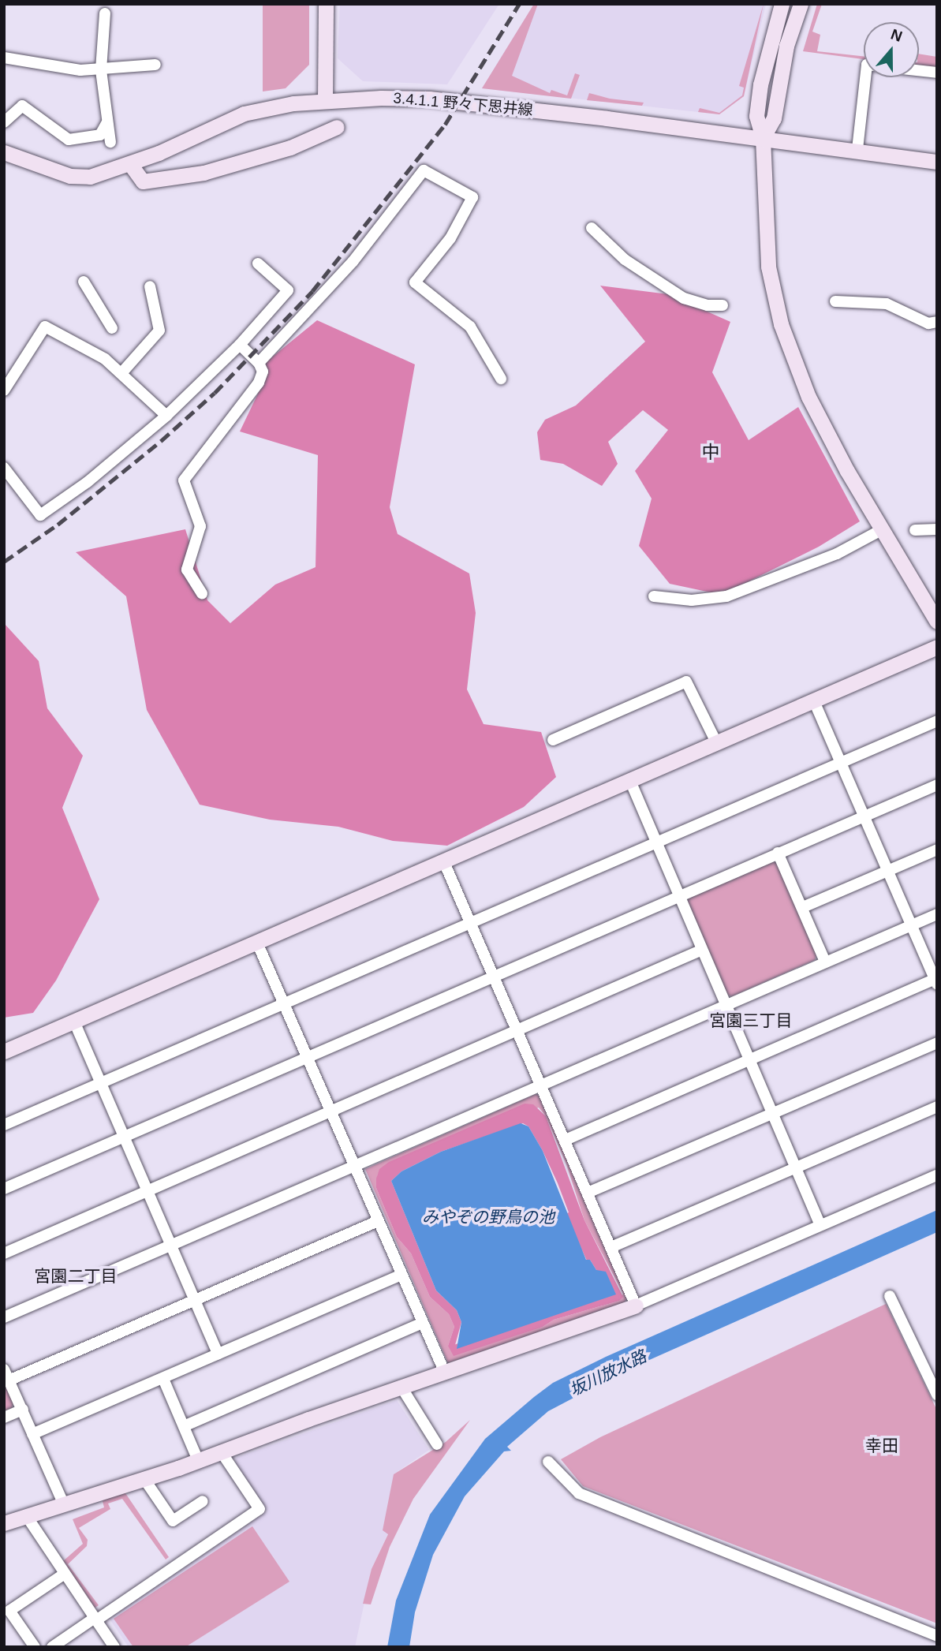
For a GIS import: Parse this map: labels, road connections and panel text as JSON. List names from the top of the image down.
{
  "streets": {
    "street": ["3.4.1.1 野々下思井線"]
  },
  "districts": [
    "中",
    "宮園三丁目",
    "宮園二丁目",
    "幸田"
  ],
  "water": ["みやぞの野鳥の池", "坂川放水路"],
  "north": "top"
}
